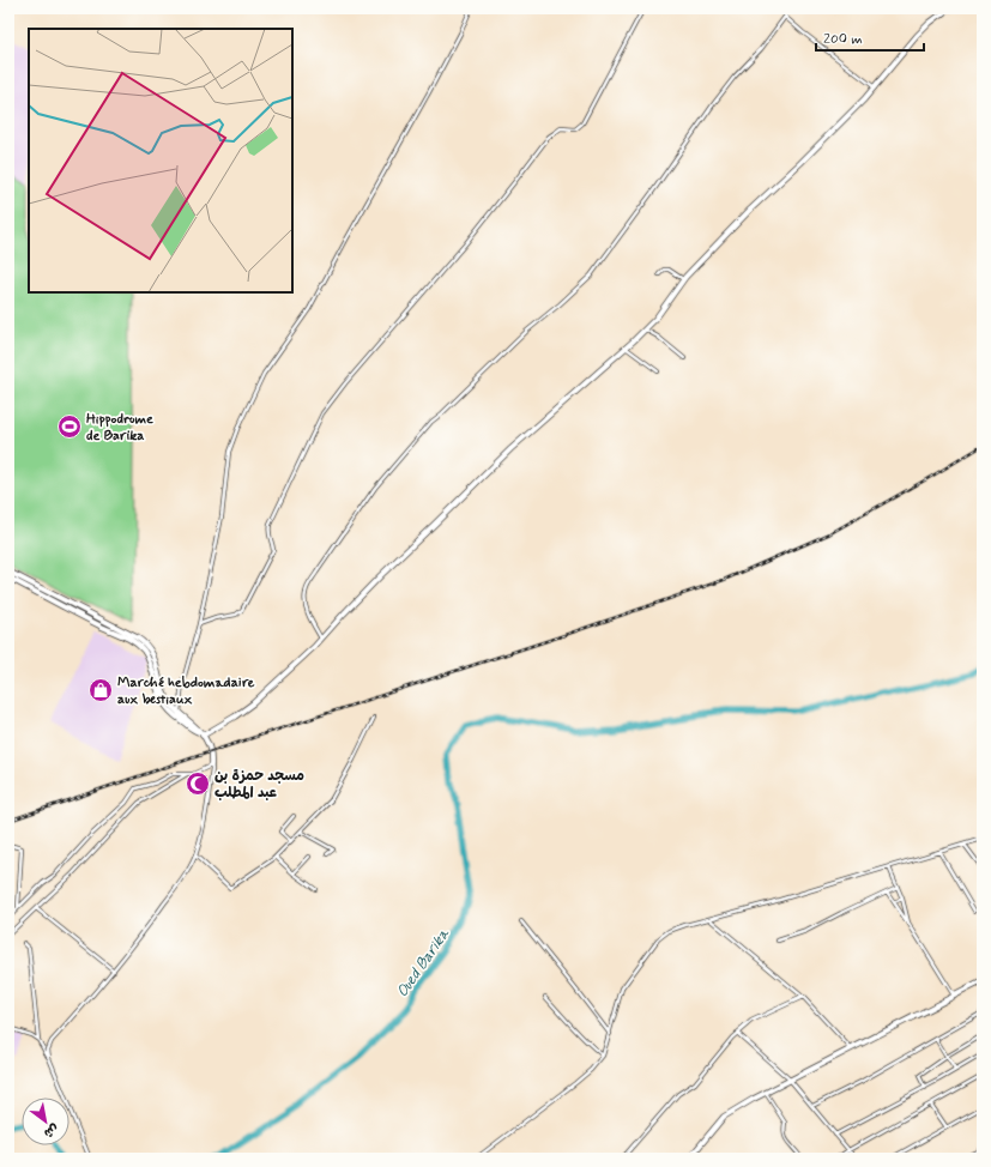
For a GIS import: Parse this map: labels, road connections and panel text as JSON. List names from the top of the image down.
{
  "water": ["Oued Barika"],
  "places": {
    "sports": ["Hippodrome de Barika"],
    "shop": ["Marché hebdomadaire aux bestiaux"],
    "mosque": ["مسجد حمزة بن عبد المطلب"]
  },
  "scale_bar": "200 m",
  "north": "bottom right"
}
